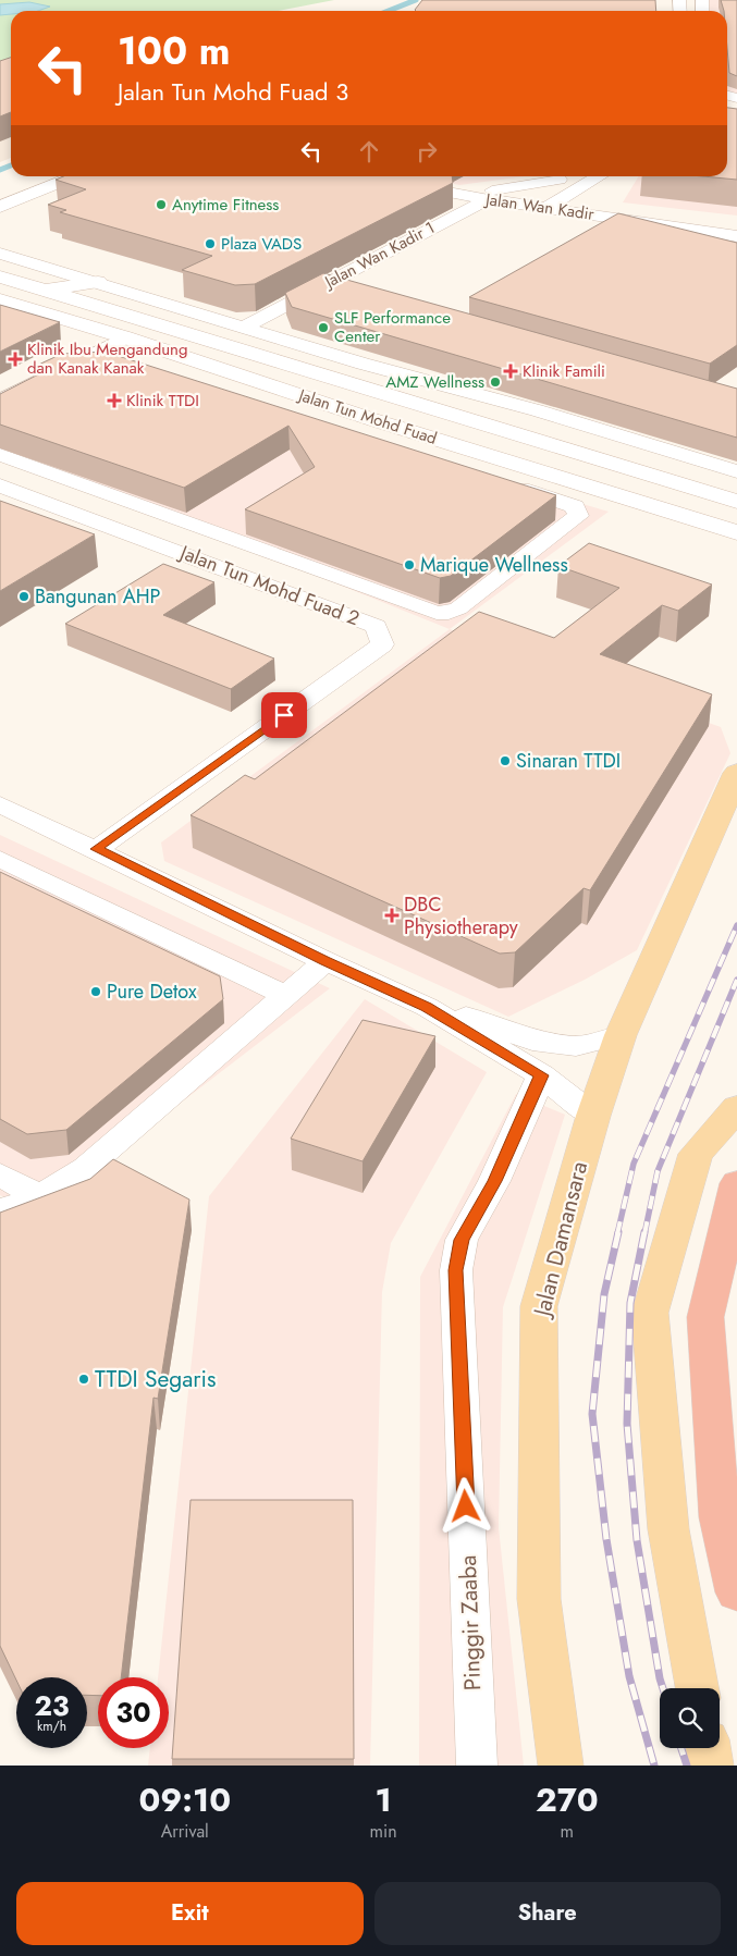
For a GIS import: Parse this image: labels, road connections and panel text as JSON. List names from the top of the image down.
{
  "streets": {
    "main road": ["Jalan Tun Mohd Fuad", "Jalan Damansara"],
    "street": [
      "Jalan Wan Kadir",
      "Jalan Wan Kadir 1",
      "Jalan Tun Mohd Fuad 2",
      "Pinggir Zaaba"
    ]
  },
  "crossings": [
    ["Jalan Wan Kadir", "Jalan Wan Kadir 1"]
  ],
  "places": {
    "other": [
      "Anytime Fitness",
      "Plaza VADS",
      "SLF Performance Center",
      "AMZ Wellness",
      "Marique Wellness",
      "Bangunan AHP",
      "Sinaran TTDI",
      "Pure Detox",
      "TTDI Segaris"
    ],
    "health": [
      "Klinik Ibu Mengandung dan Kanak Kanak",
      "Klinik Famili",
      "Klinik TTDI",
      "DBC Physiotherapy"
    ]
  },
  "page": {
    "turn": ["100 m", "Jalan Tun Mohd Fuad 3"],
    "speed": "23 km/h",
    "limit": "30",
    "eta": [
      "09:10",
      "Arrival",
      "1",
      "min",
      "270",
      "m"
    ],
    "buttons": ["Exit", "Share"]
  }
}
